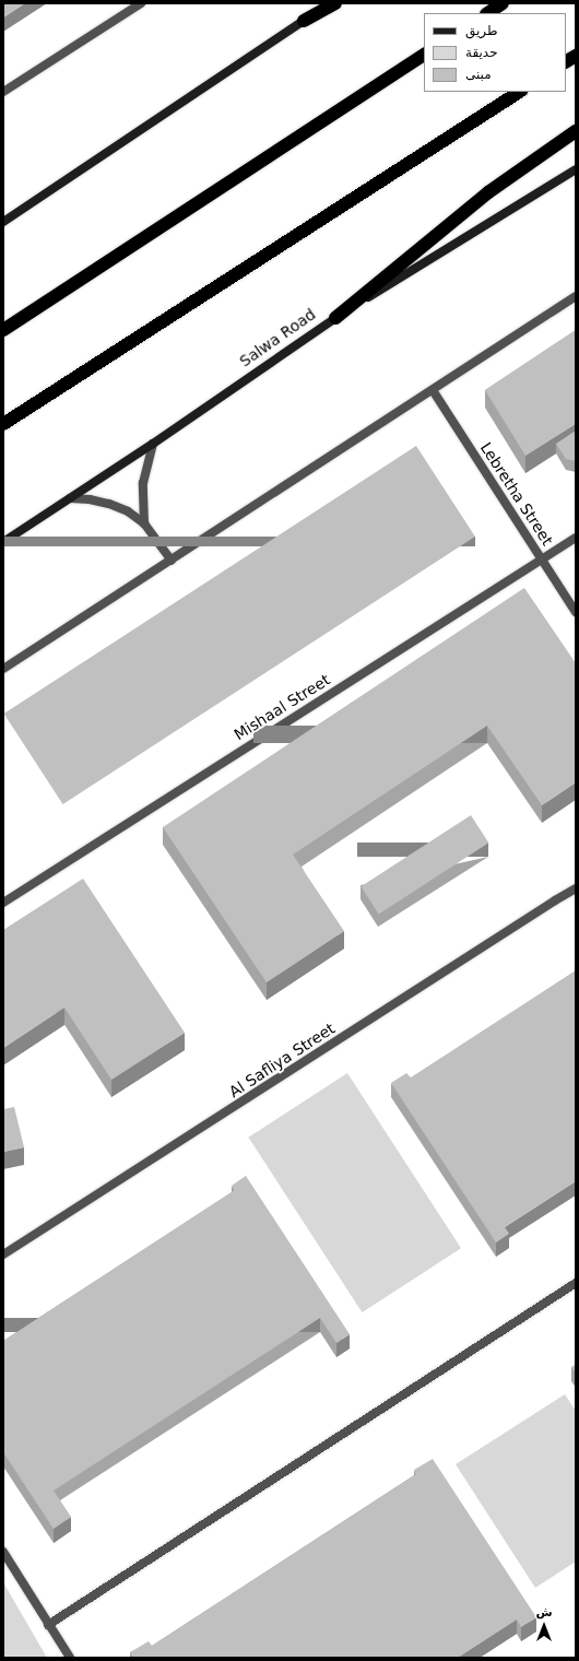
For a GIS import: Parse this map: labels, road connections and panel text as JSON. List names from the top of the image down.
{
  "streets": {
    "main road": ["Salwa Road"],
    "street": ["Lebretha Street", "Mishaal Street", "Al Safliya Street"]
  },
  "crossings": [
    ["Lebretha Street", "Mishaal Street"]
  ],
  "legend": ["طريق", "حديقة", "مبنى"],
  "north": "top"
}
